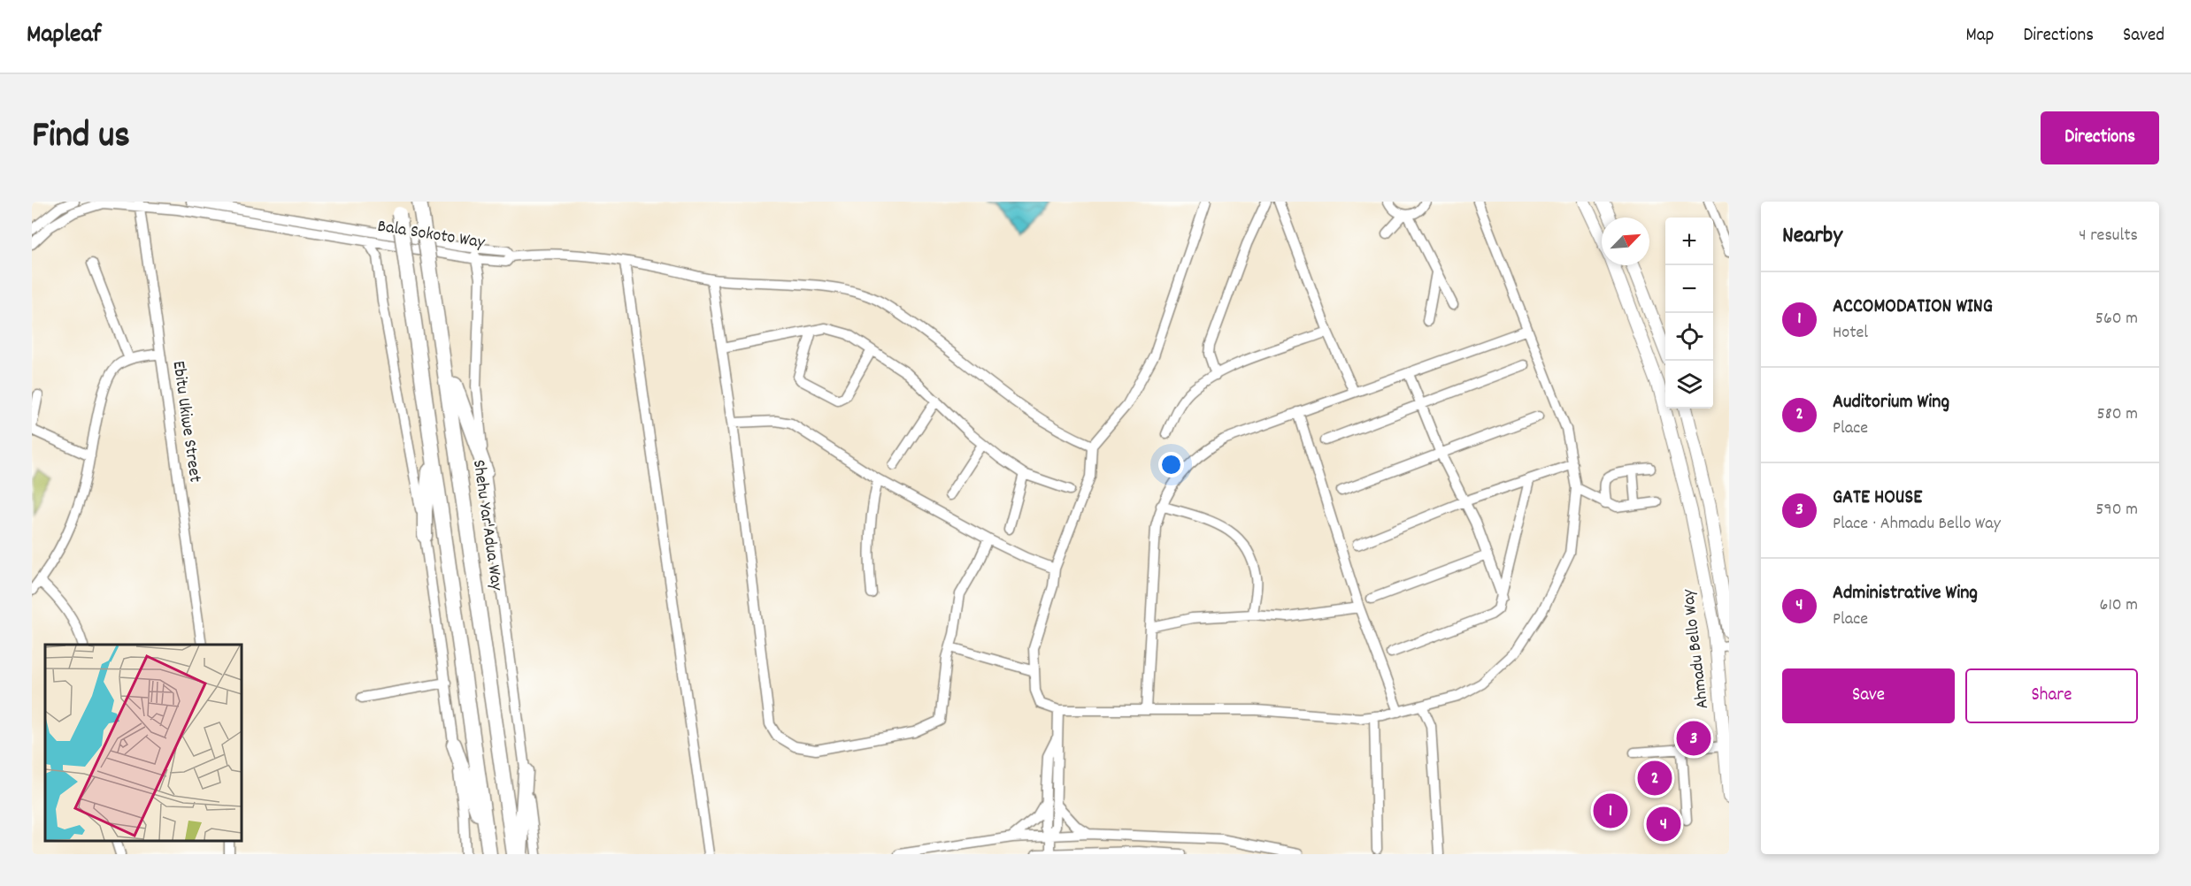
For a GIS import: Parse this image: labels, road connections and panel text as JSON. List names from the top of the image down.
{
  "streets": {
    "highway": ["Shehu Yar'Adua Way"],
    "main road": ["Ahmadu Bello Way"],
    "street": ["Bala Sokoto Way", "Ebitu Ukiwe Street"]
  },
  "crossings": [
    ["Bala Sokoto Way", "Ebitu Ukiwe Street"]
  ],
  "north": "top right",
  "page": {
    "header": "Mapleaf",
    "nav": ["Map", "Directions", "Saved"],
    "title": "Find us",
    "buttons": [
      "Directions",
      ["Save", "Share"]
    ],
    "heading": ["Nearby", "4 results"],
    "map_buttons": ["+", "−"],
    "list": [
      {
        "mark": "1",
        "name": "ACCOMODATION WING",
        "note": "Hotel",
        "value": "560 m"
      },
      {
        "mark": "2",
        "name": "Auditorium Wing",
        "note": "Place",
        "value": "580 m"
      },
      {
        "mark": "3",
        "name": "GATE HOUSE",
        "note": "Place · Ahmadu Bello Way",
        "value": "590 m"
      },
      {
        "mark": "4",
        "name": "Administrative Wing",
        "note": "Place",
        "value": "610 m"
      }
    ],
    "pins": [
      "3",
      "2",
      "1",
      "4"
    ]
  }
}
